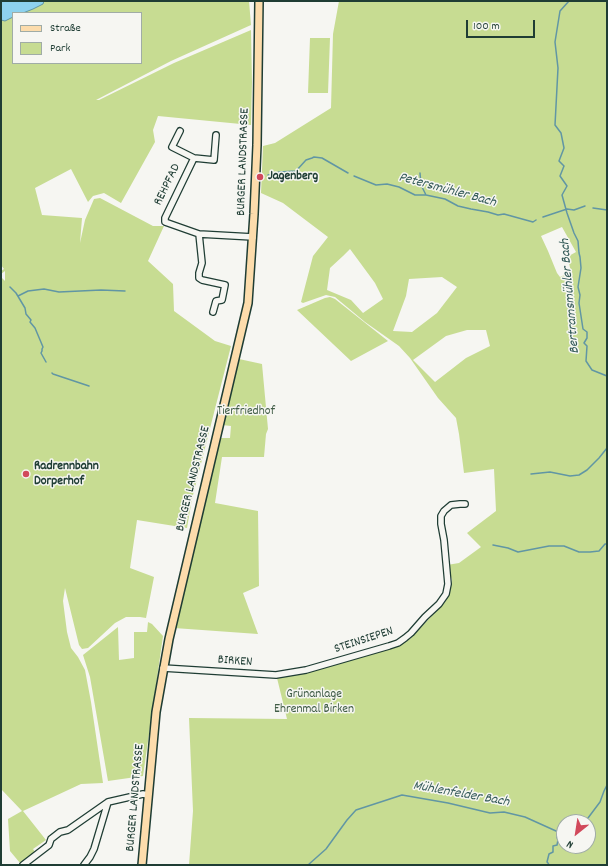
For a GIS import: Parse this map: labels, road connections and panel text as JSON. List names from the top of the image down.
{
  "streets": {
    "main road": ["BURGER LANDSTRASSE"],
    "street": ["REHPFAD", "STEINSIEPEN", "BIRKEN"]
  },
  "crossings": [
    ["BURGER LANDSTRASSE", "REHPFAD"],
    ["BURGER LANDSTRASSE", "BIRKEN"],
    ["STEINSIEPEN", "BIRKEN"]
  ],
  "water": ["Petersmühler Bach", "Bertramsmühler Bach", "Mühlenfelder Bach"],
  "parks": ["Tierfriedhof", "Grünanlage Ehrenmal Birken"],
  "places": ["Jagenberg", "Radrennbahn Dorperhof"],
  "legend": ["Straße", "Park"],
  "scale_bar": "100 m",
  "north": "bottom left"
}
